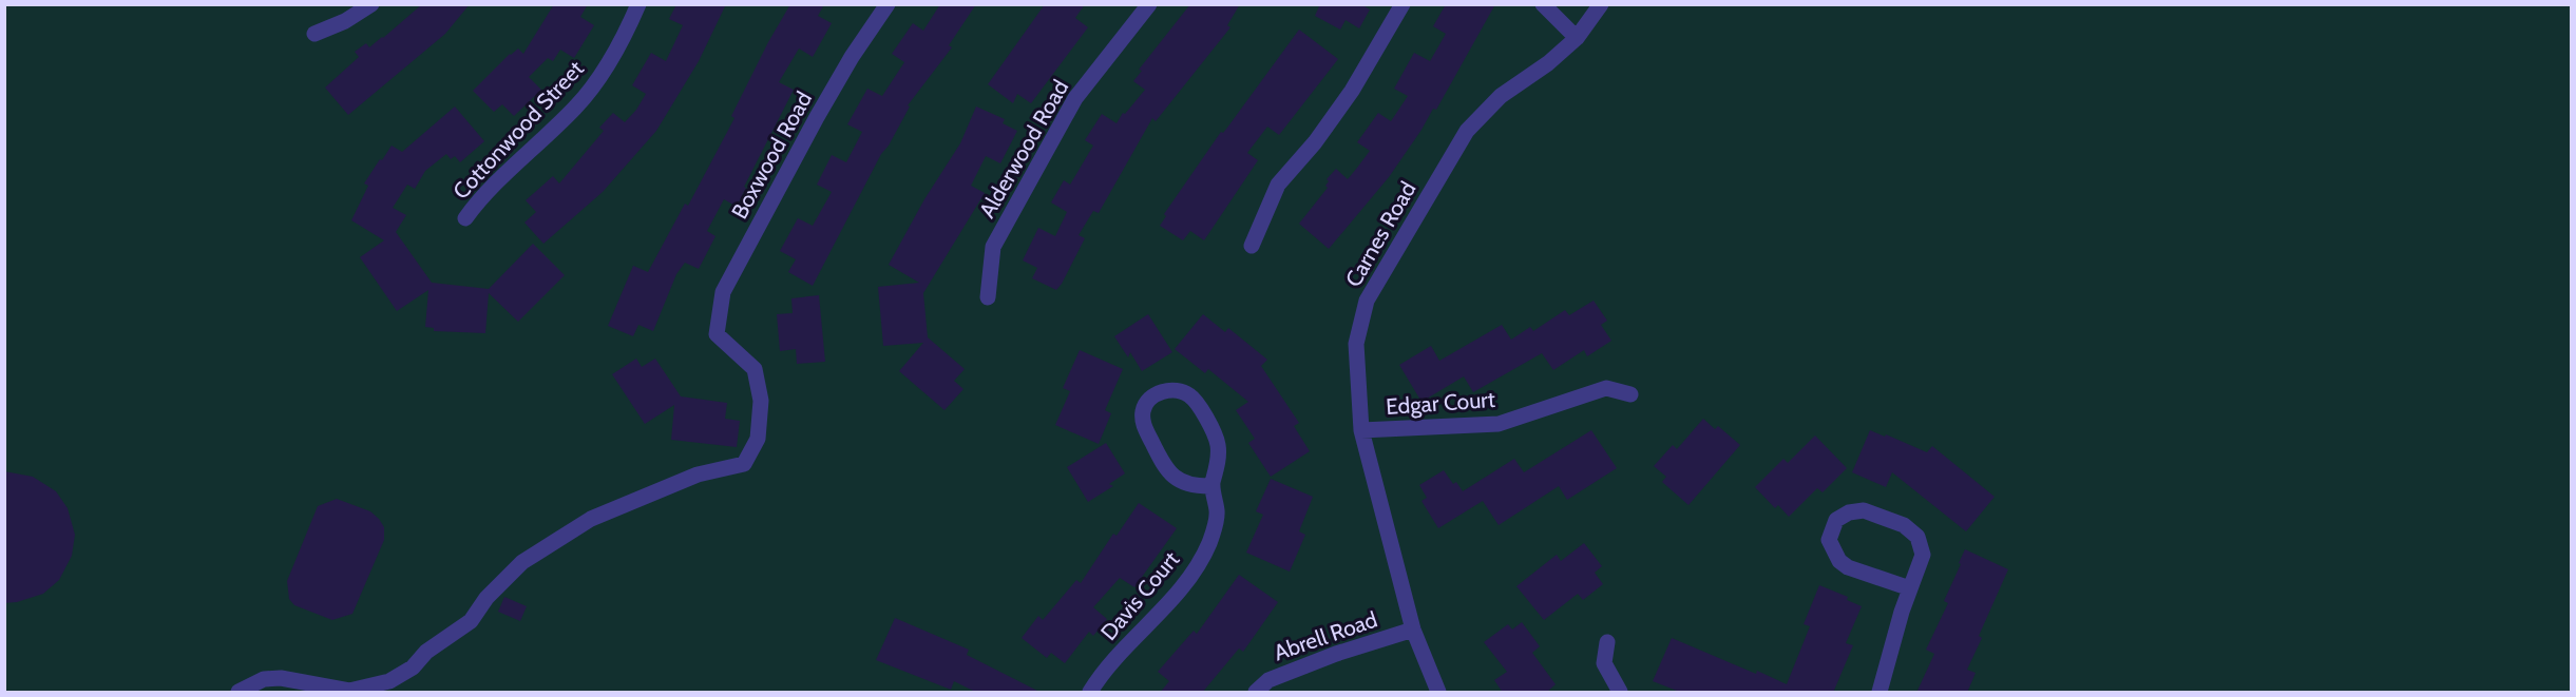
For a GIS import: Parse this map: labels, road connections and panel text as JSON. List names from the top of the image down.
{
  "streets": {
    "street": [
      "Cottonwood Street",
      "Alderwood Road",
      "Boxwood Road",
      "Carnes Road",
      "Edgar Court",
      "Davis Court",
      "Abrell Road"
    ]
  },
  "crossings": [
    ["Carnes Road", "Edgar Court"],
    ["Carnes Road", "Abrell Road"]
  ]
}
